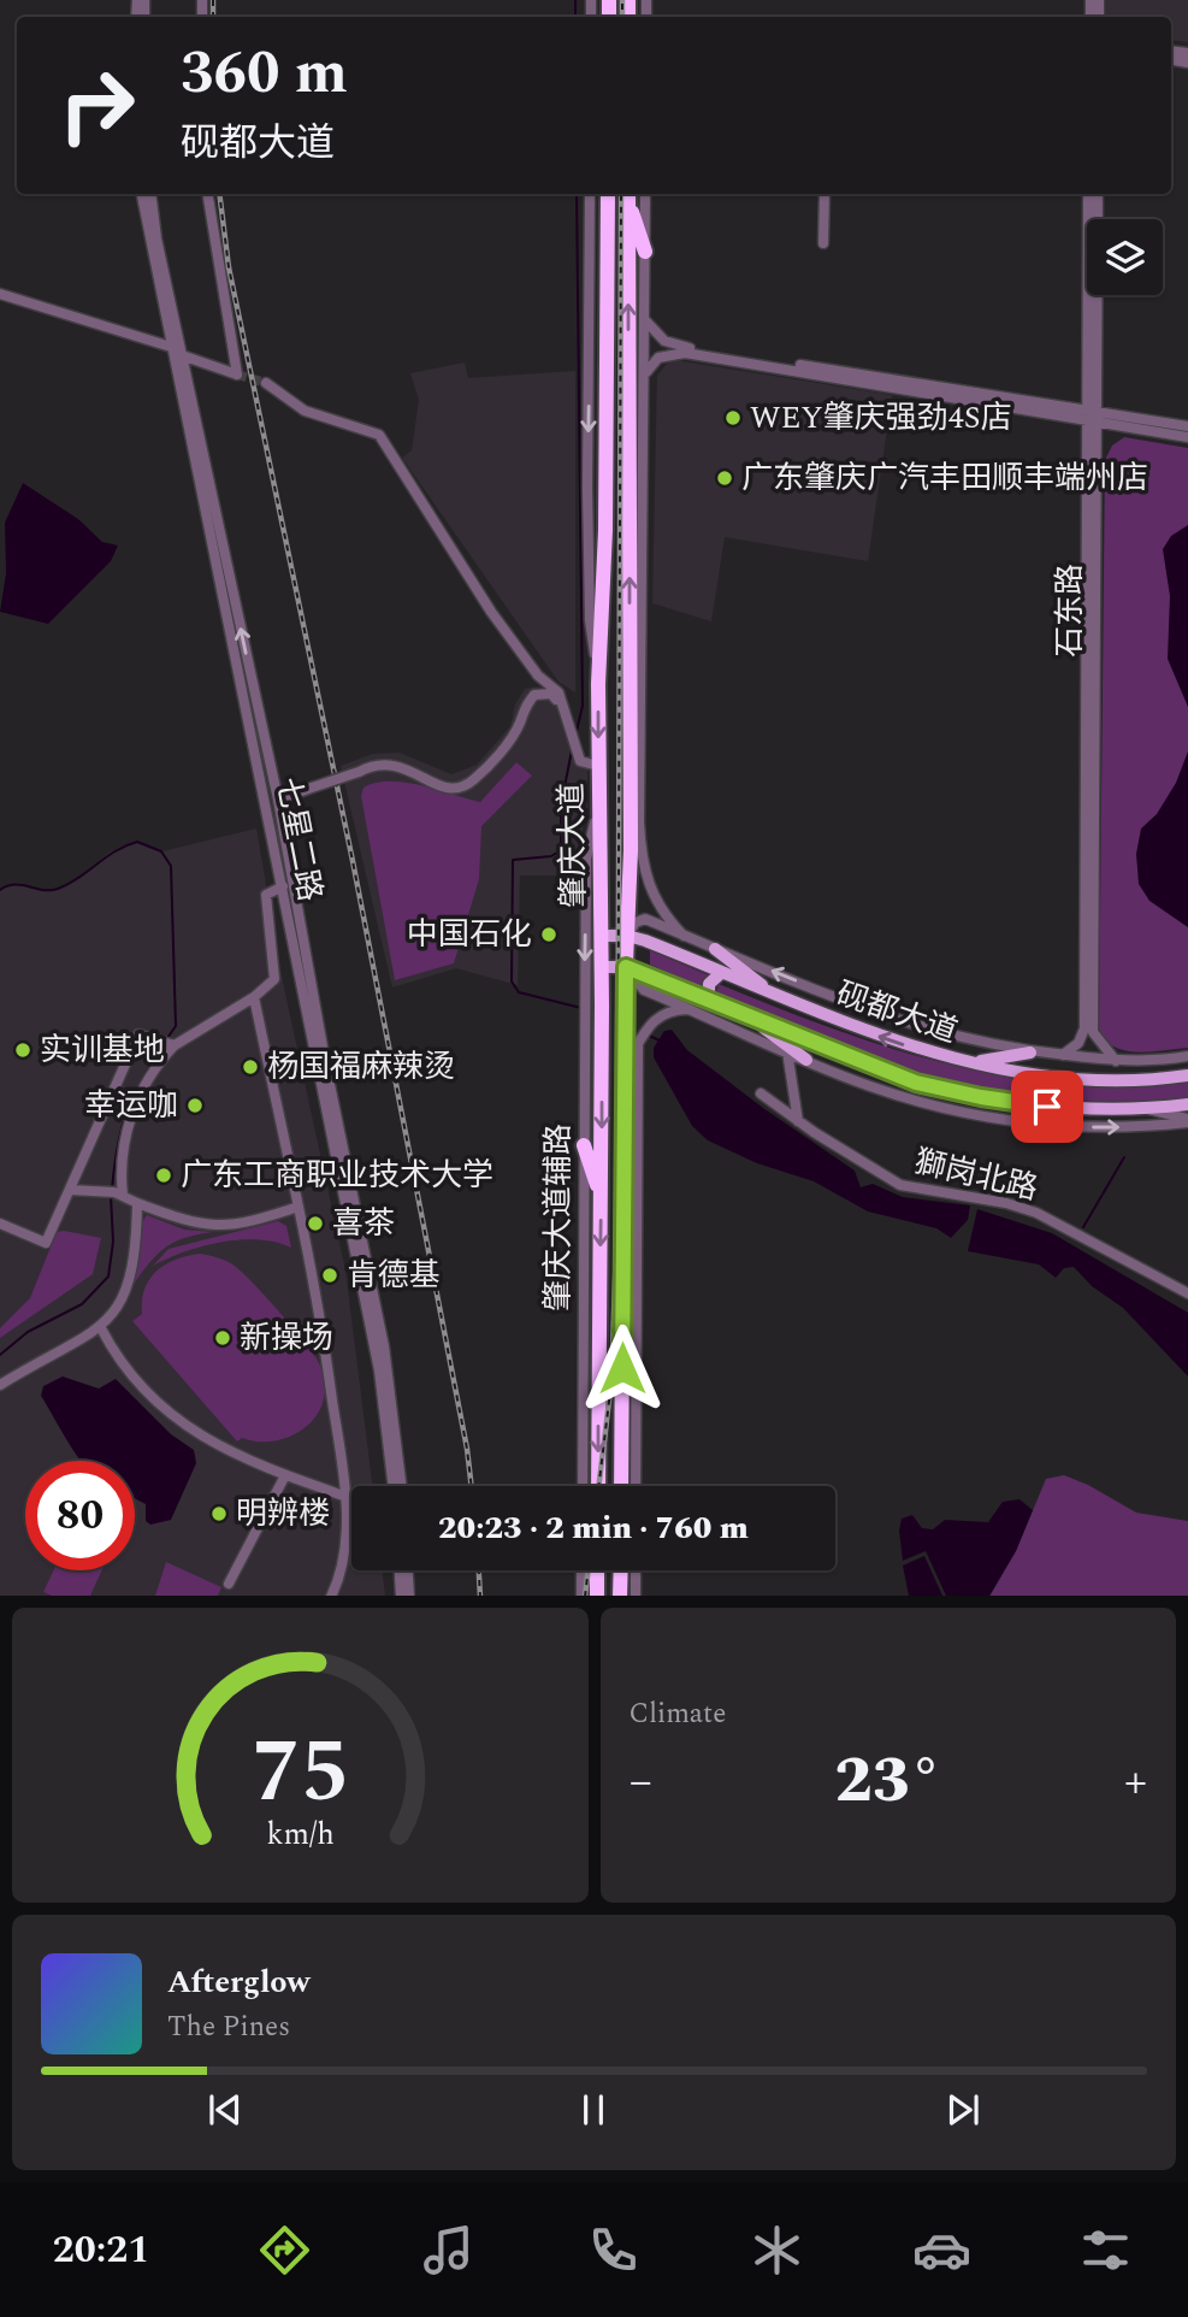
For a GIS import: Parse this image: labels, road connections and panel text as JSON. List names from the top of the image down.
{
  "streets": {
    "highway": ["肇庆大道"],
    "main road": ["砚都大道"],
    "street": [
      "石东路",
      "七星二路",
      "獅岗北路",
      "肇庆大道辅路"
    ]
  },
  "crossings": [
    ["肇庆大道", "砚都大道"],
    ["肇庆大道", "肇庆大道辅路"]
  ],
  "places": [
    "WEY肇庆强劲4S店",
    "广东肇庆广汽丰田顺丰端州店",
    "中国石化",
    "实训基地",
    "杨国福麻辣烫",
    "幸运咖",
    "广东工商职业技术大学",
    "喜茶",
    "肯德基",
    "新操场",
    "明辨楼"
  ],
  "page": {
    "turn": ["360 m", "砚都大道"],
    "limit": "80",
    "trip": "20:23 · 2 min · 760 m",
    "tile": "Climate",
    "heat": ["−", "23°", "+"],
    "song": ["Afterglow", "The Pines"],
    "tabs": "20:21",
    "gauge": ["75", "km/h"]
  }
}
